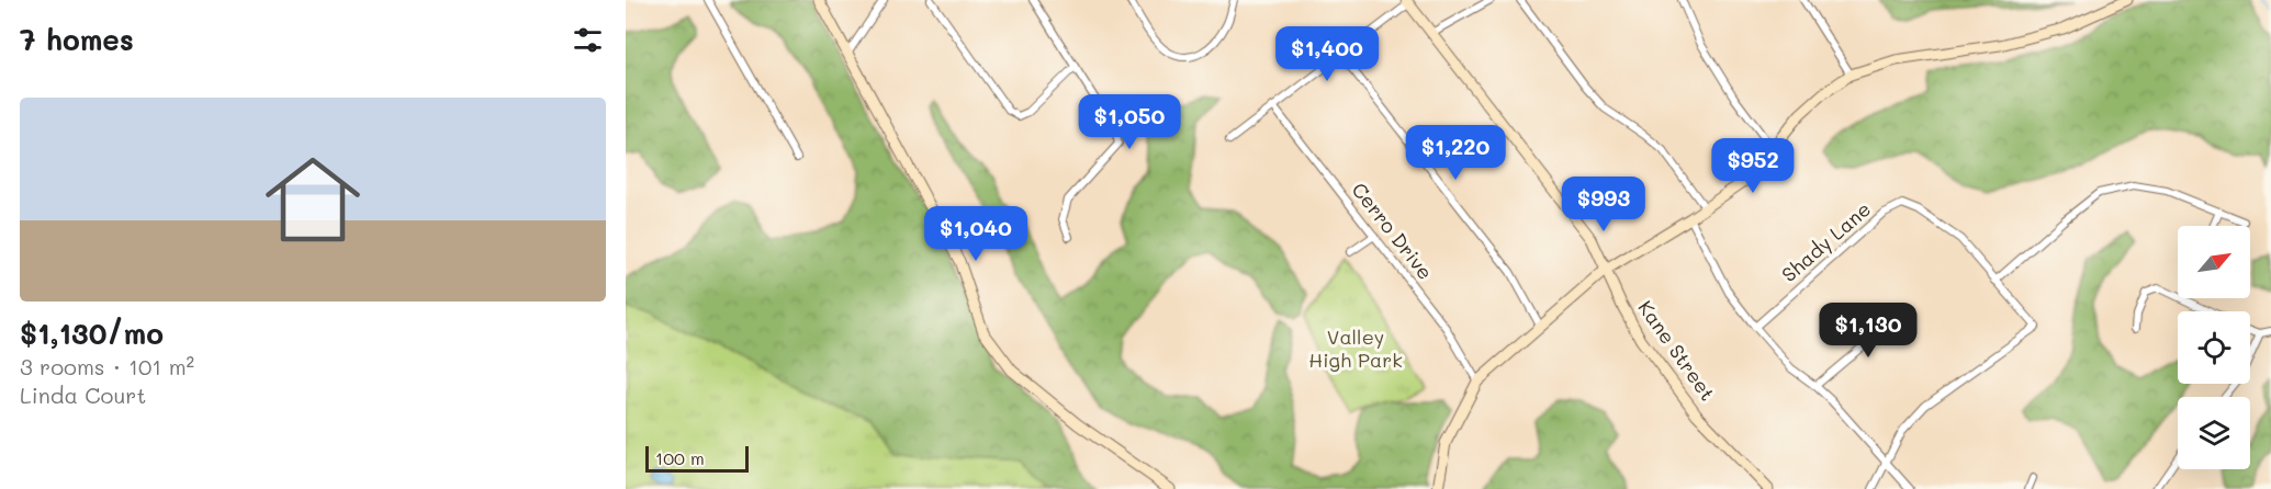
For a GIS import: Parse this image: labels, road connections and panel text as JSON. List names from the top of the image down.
{
  "streets": {
    "street": ["Cerro Drive", "Shady Lane", "Kane Street"]
  },
  "parks": ["Valley High Park"],
  "scale_bar": "100 m",
  "north": "top right",
  "page": {
    "heading": "7 homes",
    "price": [
      "$1,400",
      "$1,050",
      "$1,220",
      "$952",
      "$993",
      "$1,040",
      "$1,130"
    ],
    "list": [
      {
        "name": "$1,130/mo",
        "note": "3 rooms · 101 m² · Linda Court"
      }
    ],
    "scale": "100 m"
  }
}
